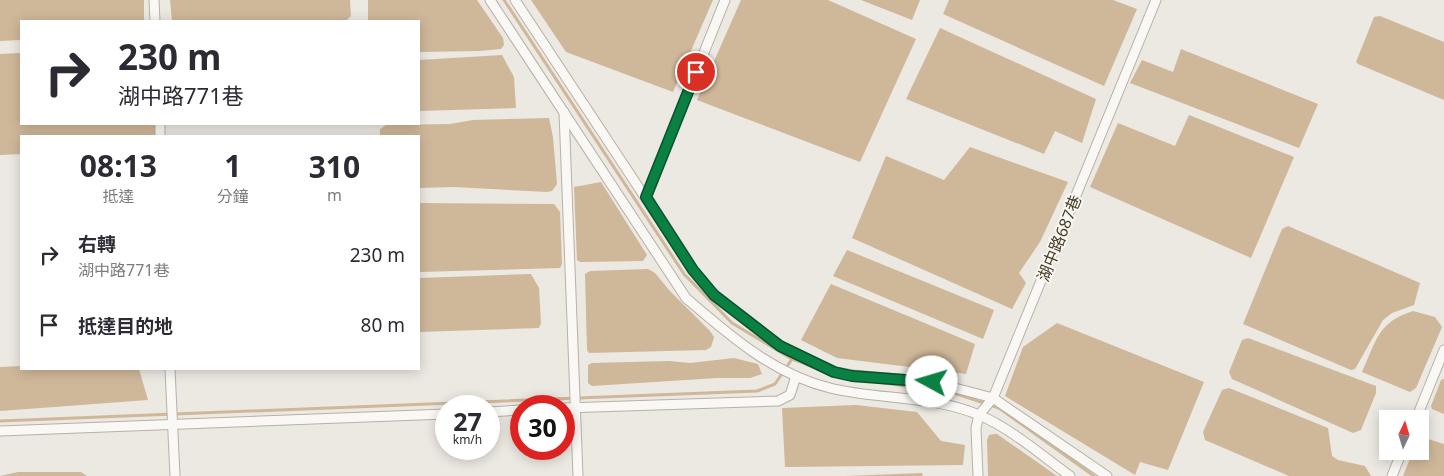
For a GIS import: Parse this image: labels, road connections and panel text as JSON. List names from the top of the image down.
{
  "streets": {
    "street": ["湖中路687巷"]
  },
  "north": "top",
  "page": {
    "turn": ["230 m", "湖中路771巷"],
    "eta": [
      "08:13",
      "抵達",
      "1",
      "分鐘",
      "310",
      "m"
    ],
    "list": [
      {
        "name": "右轉",
        "note": "湖中路771巷",
        "value": "230 m"
      },
      {
        "name": "抵達目的地",
        "value": "80 m"
      }
    ],
    "speed": "27 km/h",
    "limit": "30"
  }
}
